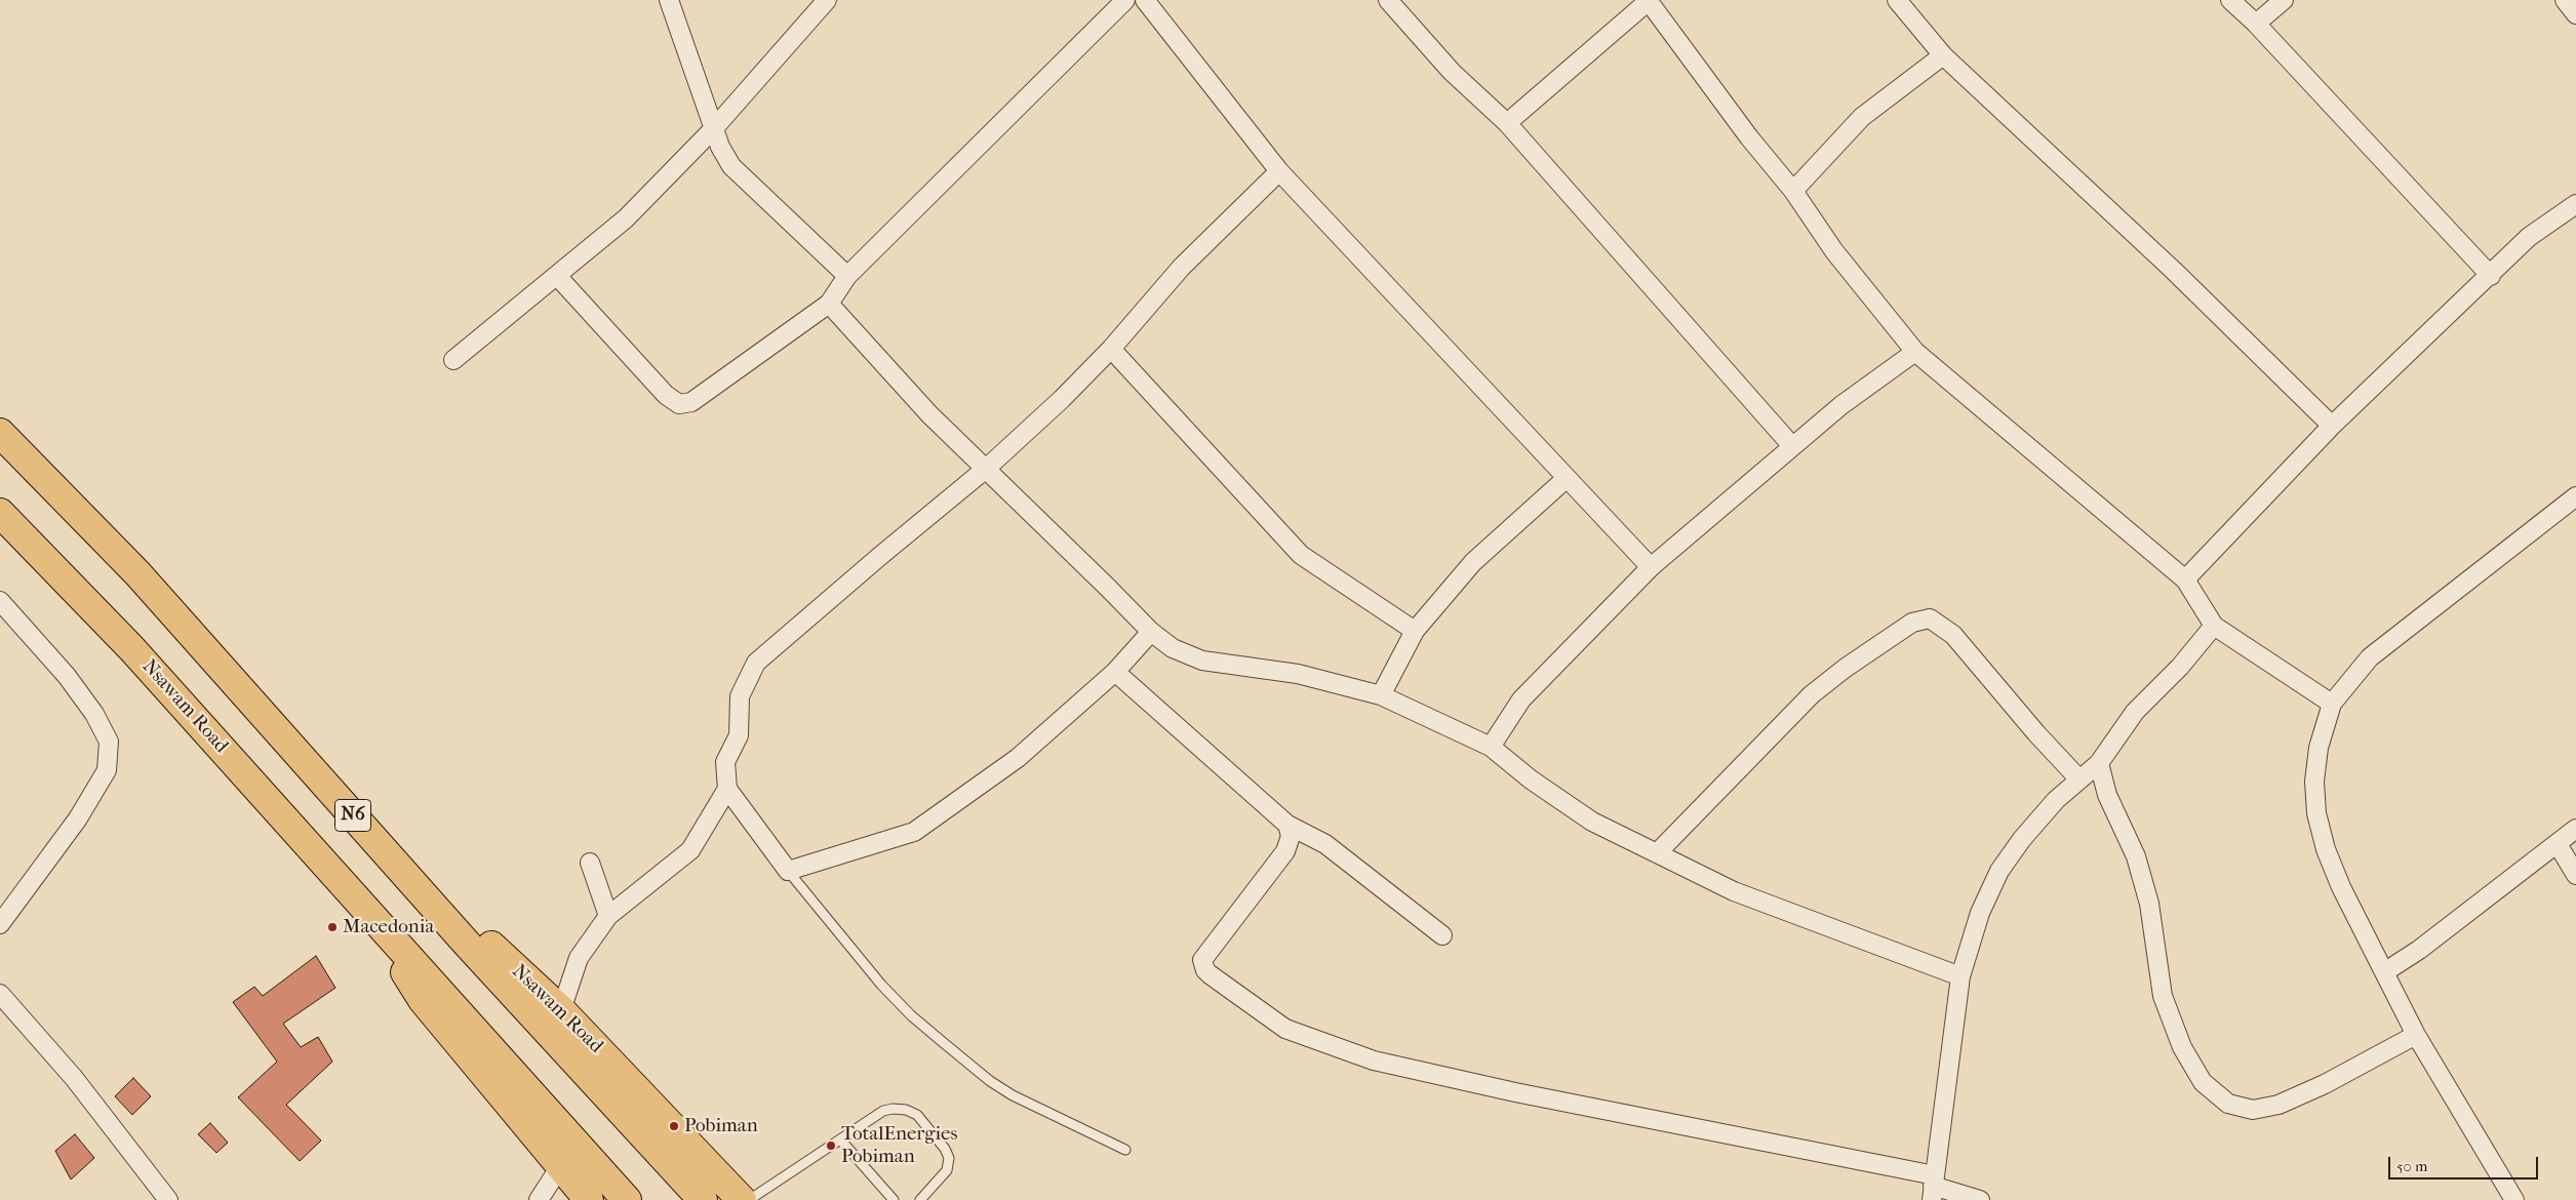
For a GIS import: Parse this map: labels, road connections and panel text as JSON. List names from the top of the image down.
{
  "streets": {
    "highway": ["Nsawam Road", "N6"]
  },
  "places": ["Macedonia", "Pobiman", "TotalEnergies Pobiman"],
  "scale_bar": "50 m"
}
